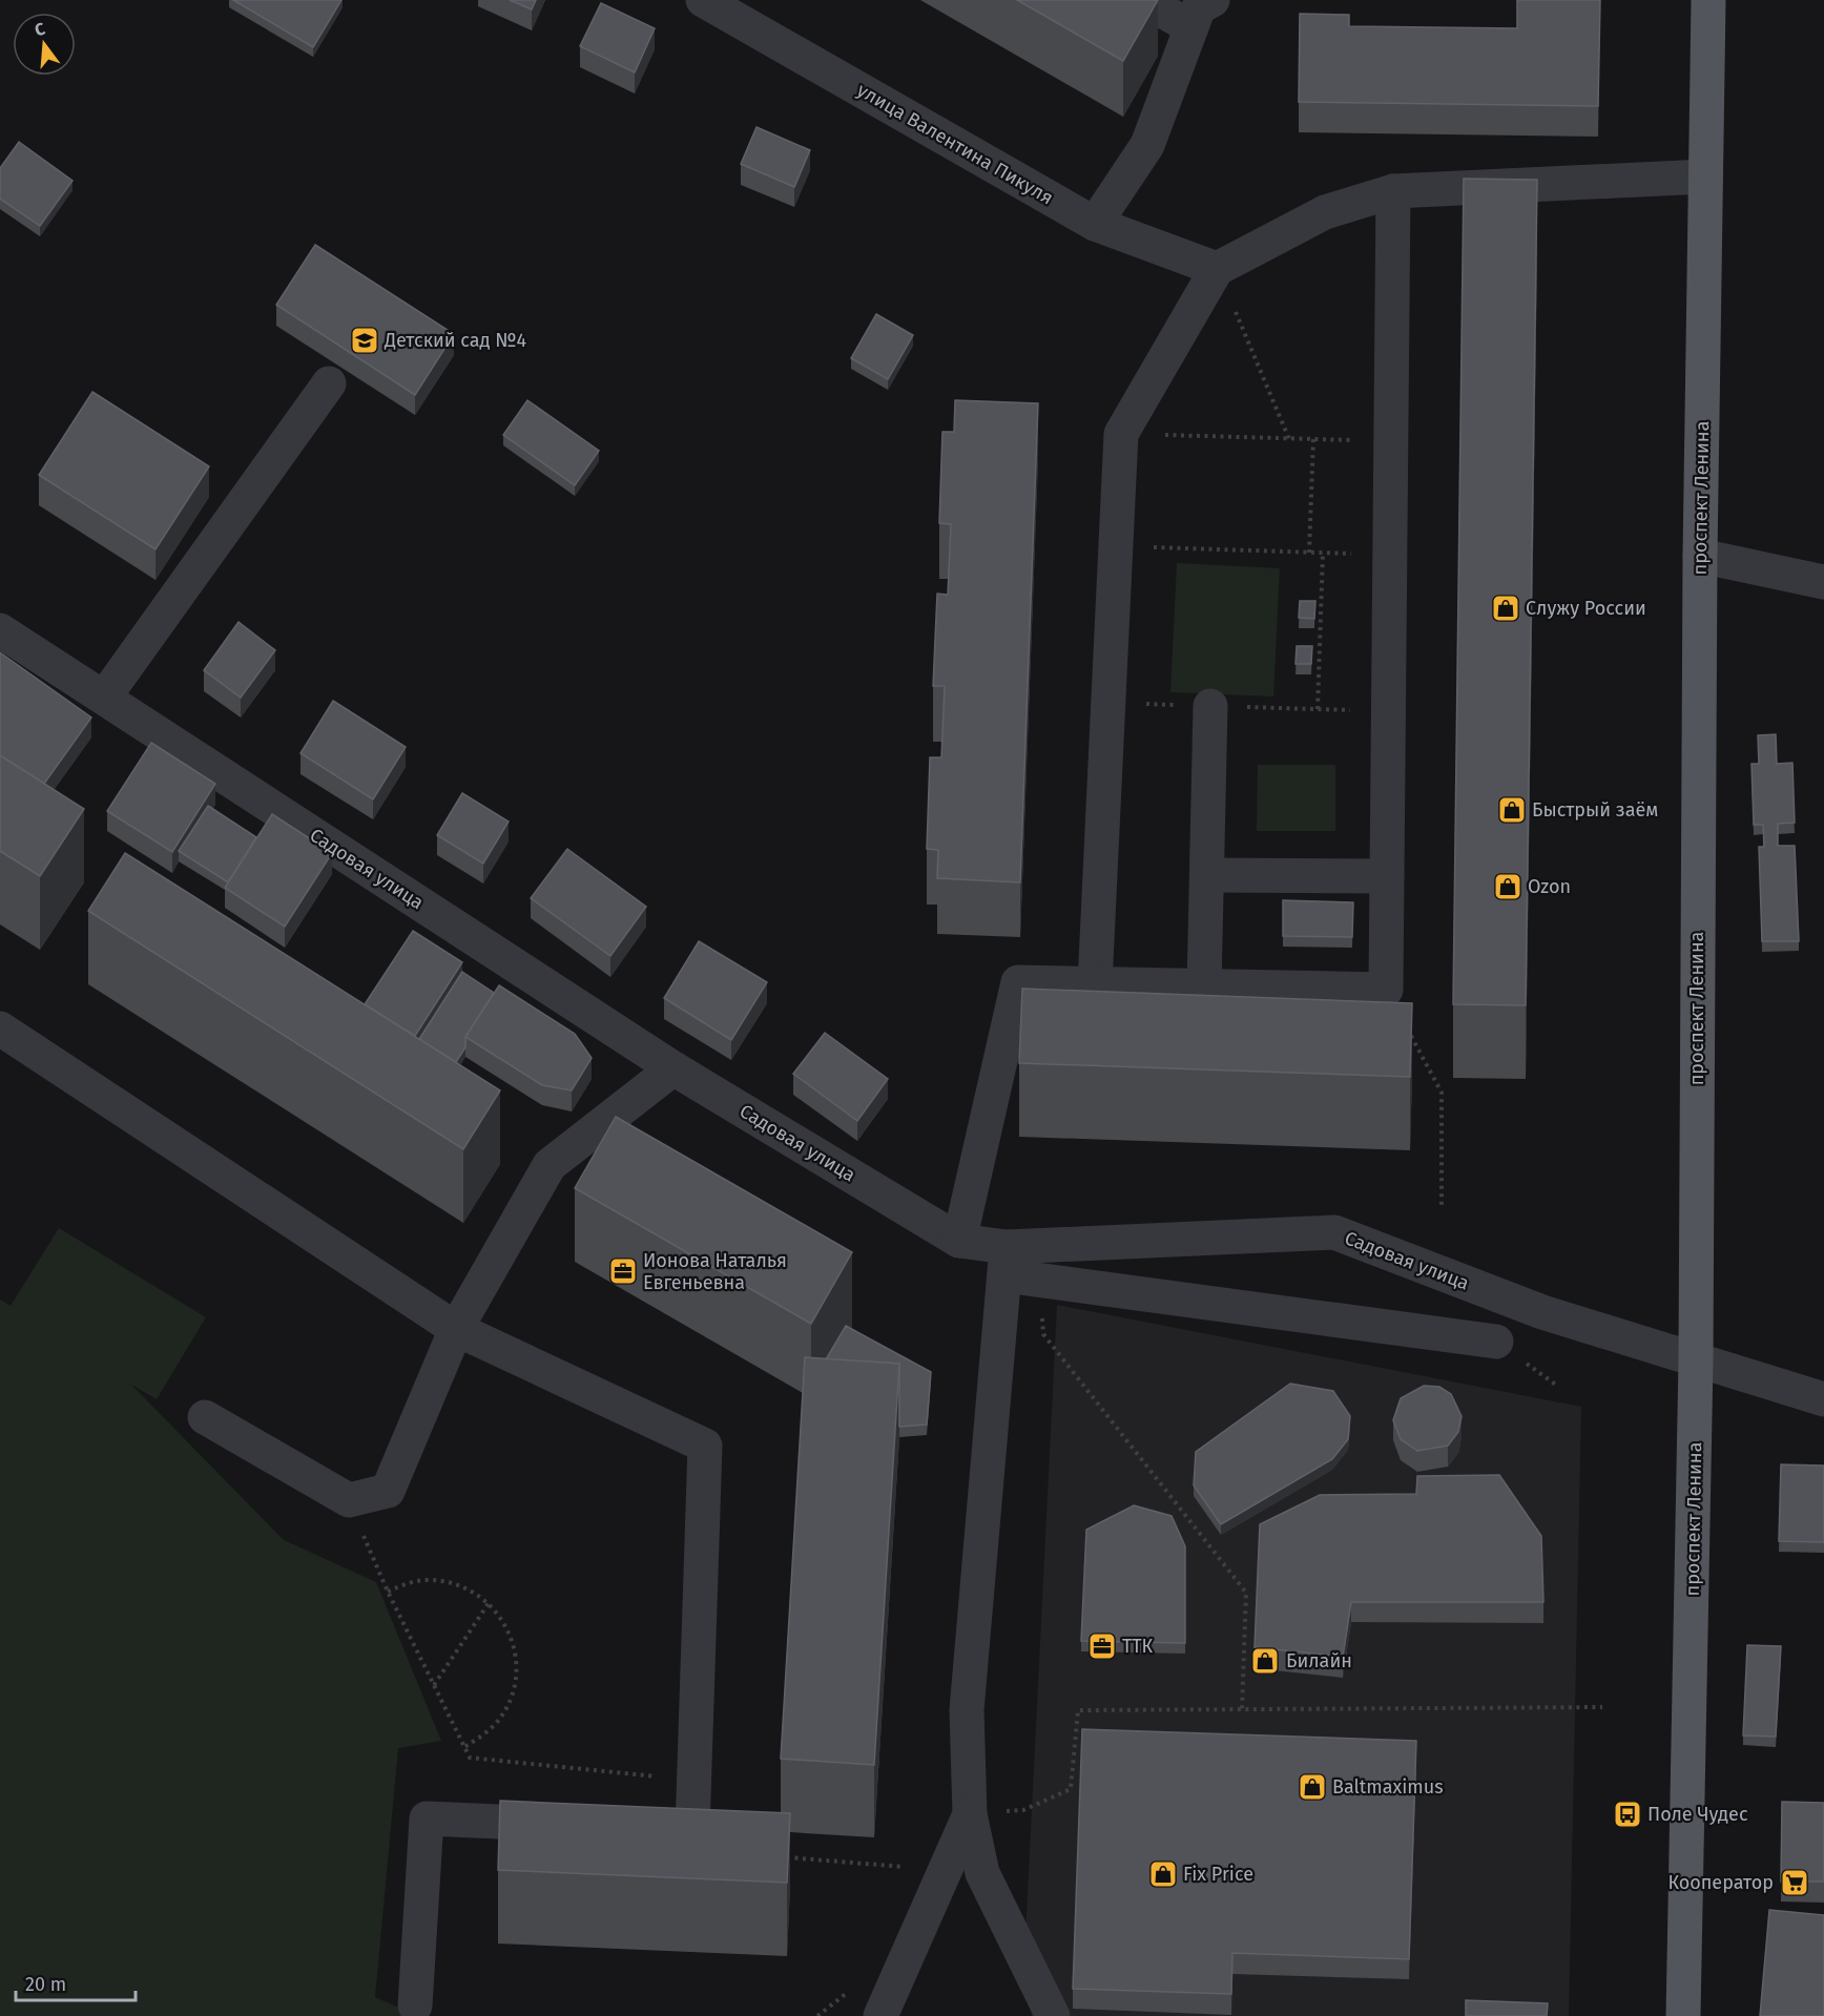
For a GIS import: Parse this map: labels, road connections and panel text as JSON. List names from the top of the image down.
{
  "streets": {
    "main road": ["проспект Ленина"],
    "street": ["улица Валентина Пикуля", "Садовая улица"]
  },
  "crossings": [
    ["проспект Ленина", "Садовая улица"]
  ],
  "places": {
    "school or university": ["Детский сад №4"],
    "shop": [
      "Служу России",
      "Быстрый заём",
      "Ozon",
      "Билайн",
      "Baltmaximus",
      "Fix Price"
    ],
    "office": ["Ионова Наталья Евгеньевна", "ТТК"],
    "bus stop": ["Поле Чудес"],
    "supermarket": ["Кооператор"]
  },
  "scale_bar": "20 m",
  "north": "top"
}
